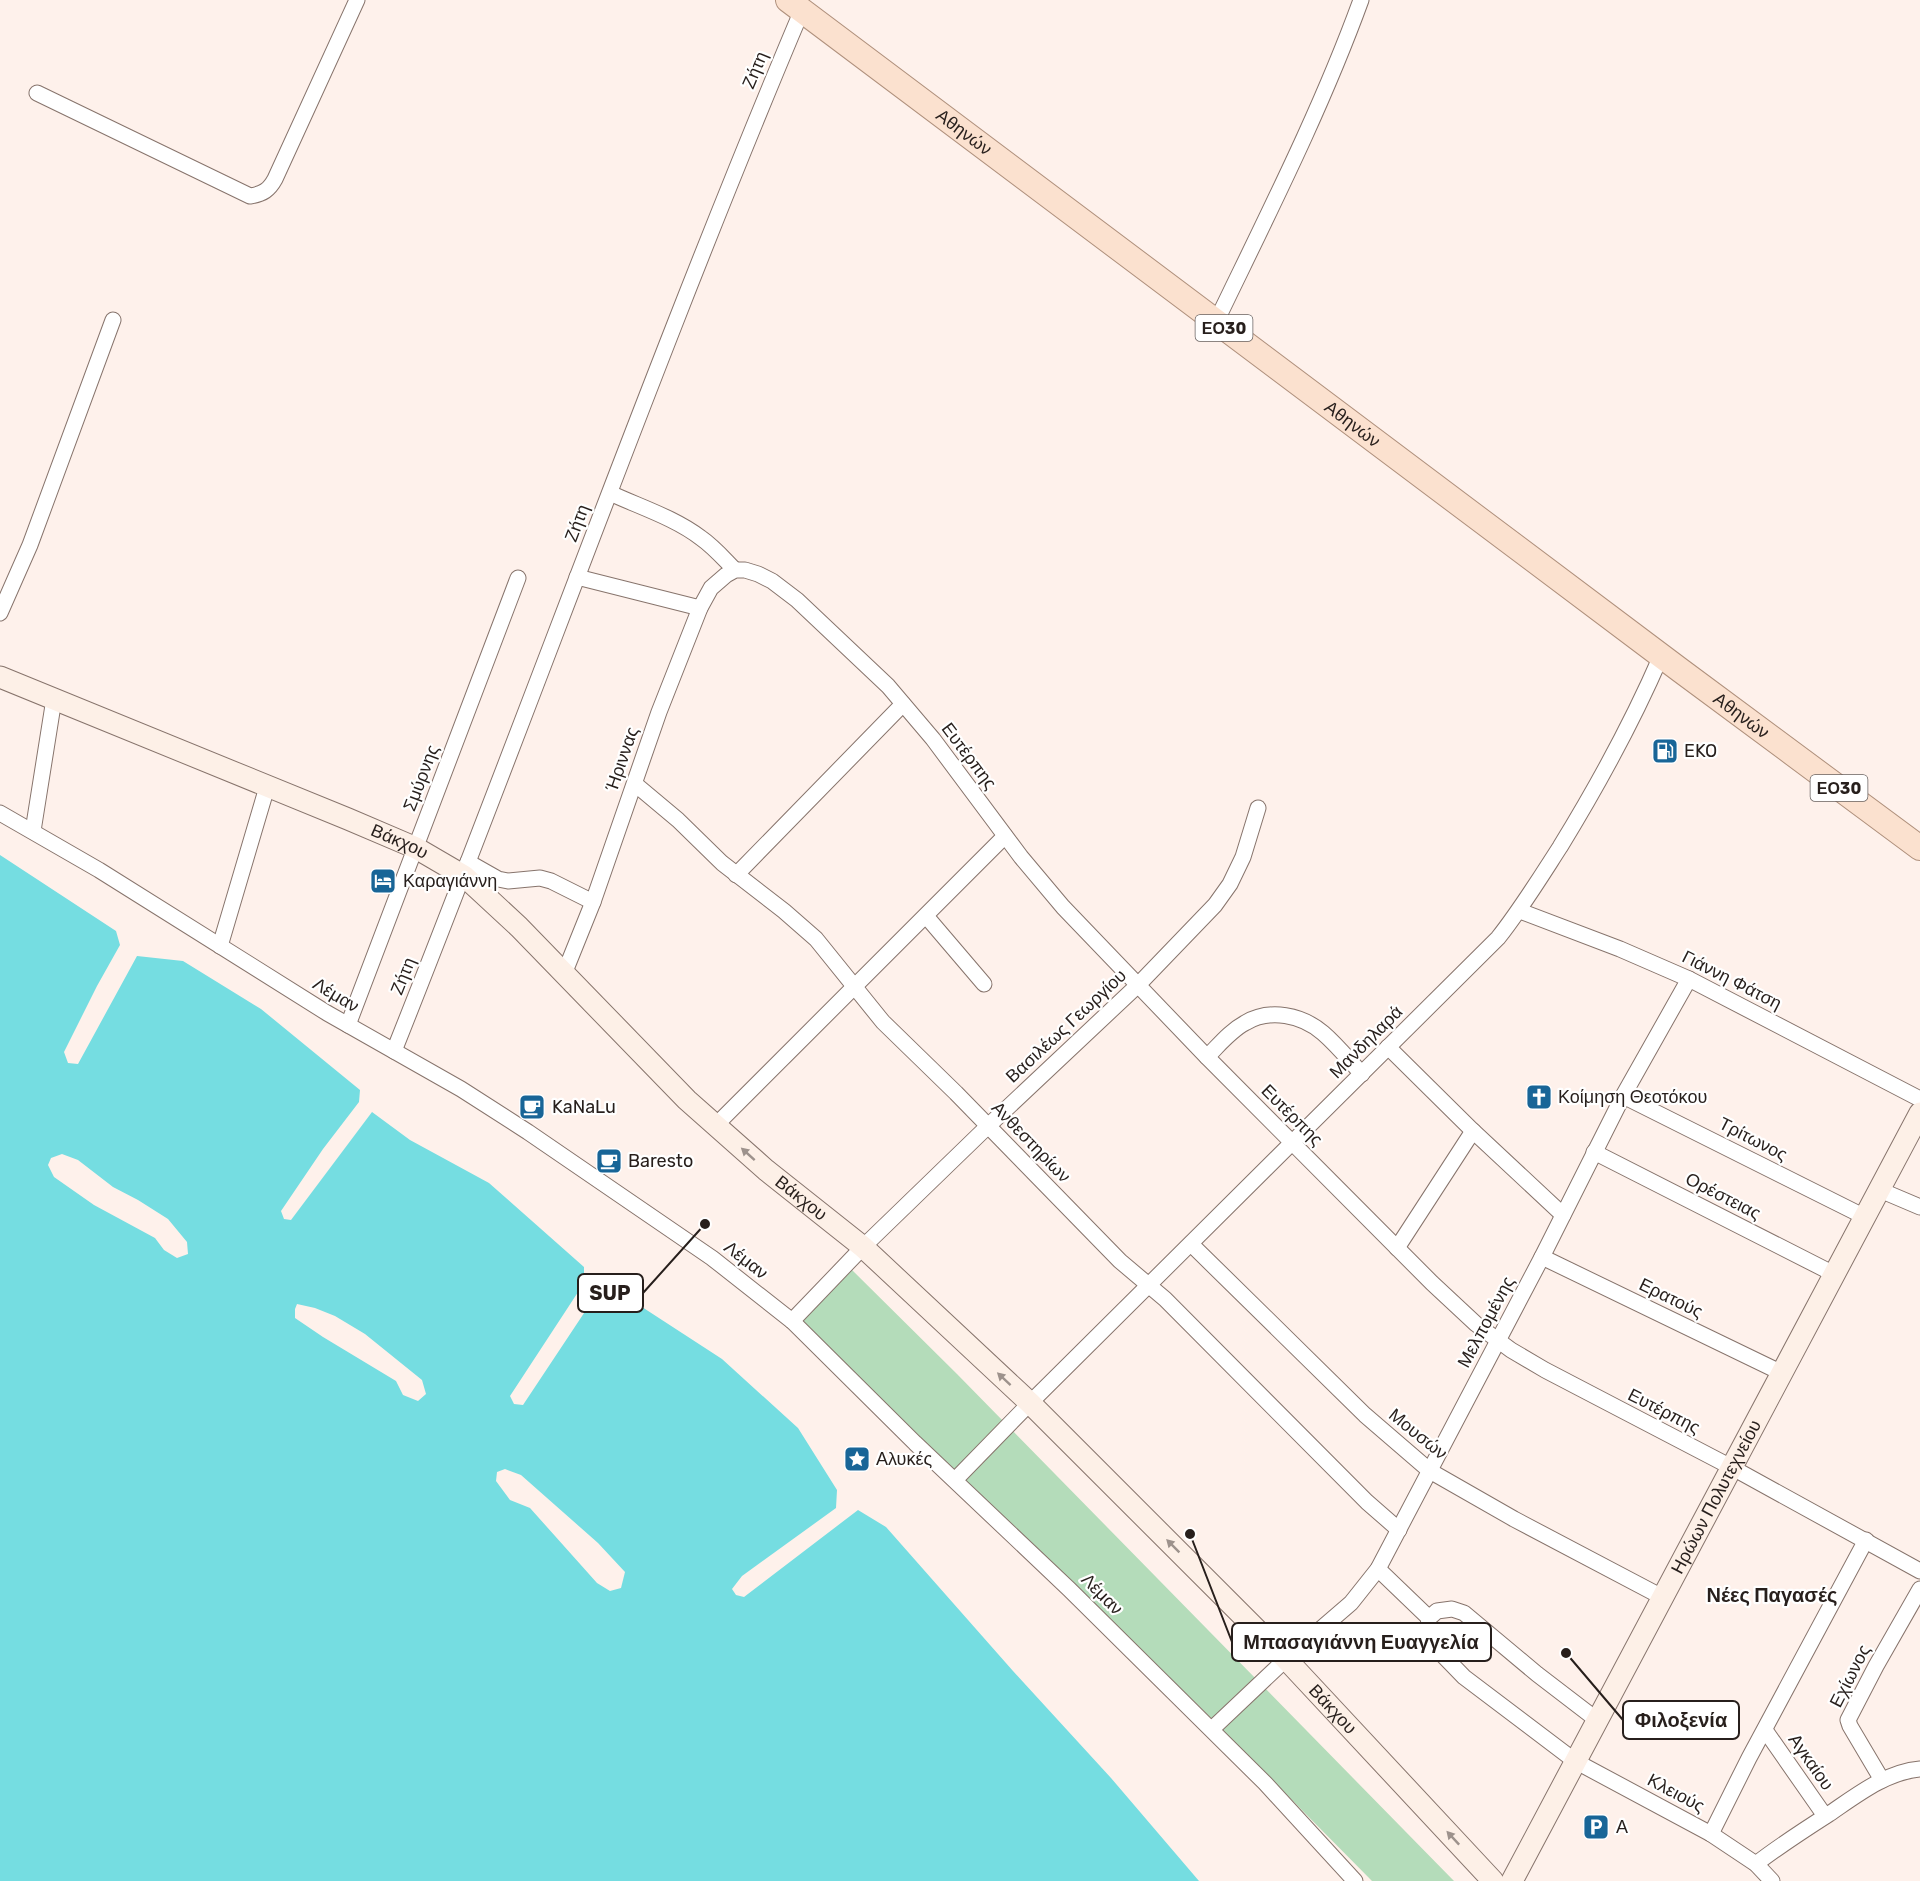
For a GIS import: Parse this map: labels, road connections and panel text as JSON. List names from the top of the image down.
{
  "streets": {
    "main road": ["Αθηνών", "ΕΟ30"],
    "street": [
      "Ζήτη",
      "Ευτέρπης",
      "Ήριννας",
      "Σμύρνης",
      "Βάκχου",
      "Γιάννη Φάτση",
      "Λέμαν",
      "Βασιλέως Γεωργίου",
      "Μανδηλαρά",
      "Τρίτωνος",
      "Ανθεστηρίων",
      "Ορέστειας",
      "Ερατούς",
      "Μελπομένης",
      "Μουσών",
      "Ηρώων Πολυτεχνείου",
      "Εχίωνος",
      "Αγκαίου",
      "Κλειούς"
    ]
  },
  "crossings": [
    ["Ζήτη", "Αθηνών"],
    ["Ζήτη", "Βάκχου"],
    ["Ζήτη", "Λέμαν"],
    ["Αθηνών", "Μανδηλαρά"],
    ["Ευτέρπης", "Ήριννας"],
    ["Ευτέρπης", "Βασιλέως Γεωργίου"],
    ["Ευτέρπης", "Μανδηλαρά"],
    ["Ευτέρπης", "Μελπομένης"],
    ["Ευτέρπης", "Ηρώων Πολυτεχνείου"],
    ["Ήριννας", "Βάκχου"],
    ["Ήριννας", "Ανθεστηρίων"],
    ["Σμύρνης", "Βάκχου"],
    ["Σμύρνης", "Λέμαν"],
    ["Βάκχου", "Βασιλέως Γεωργίου"],
    ["Βάκχου", "Μανδηλαρά"],
    ["Βάκχου", "Μελπομένης"],
    ["Γιάννη Φάτση", "Μανδηλαρά"],
    ["Γιάννη Φάτση", "Μελπομένης"],
    ["Λέμαν", "Βασιλέως Γεωργίου"],
    ["Λέμαν", "Μανδηλαρά"],
    ["Λέμαν", "Μελπομένης"],
    ["Βασιλέως Γεωργίου", "Ανθεστηρίων"],
    ["Μανδηλαρά", "Ανθεστηρίων"],
    ["Μανδηλαρά", "Μουσών"],
    ["Τρίτωνος", "Μελπομένης"],
    ["Τρίτωνος", "Ηρώων Πολυτεχνείου"],
    ["Ανθεστηρίων", "Μελπομένης"],
    ["Ορέστειας", "Μελπομένης"],
    ["Ορέστειας", "Ηρώων Πολυτεχνείου"],
    ["Ερατούς", "Μελπομένης"],
    ["Ερατούς", "Ηρώων Πολυτεχνείου"],
    ["Μελπομένης", "Μουσών"],
    ["Μουσών", "Ηρώων Πολυτεχνείου"],
    ["Ηρώων Πολυτεχνείου", "Κλειούς"]
  ],
  "one_way": ["Βάκχου"],
  "districts": ["Νέες Παγασές"],
  "places": {
    "fuel station": ["EKO"],
    "hotel": ["Καραγιάννη"],
    "church": ["Κοίμηση Θεοτόκου"],
    "cafe": ["KaNaLu", "Baresto"],
    "other": ["SUP", "Μπασαγιάννη Ευαγγελία", "Φιλοξενία"],
    "place": ["Αλυκές"],
    "parking": ["Α"]
  }
}
